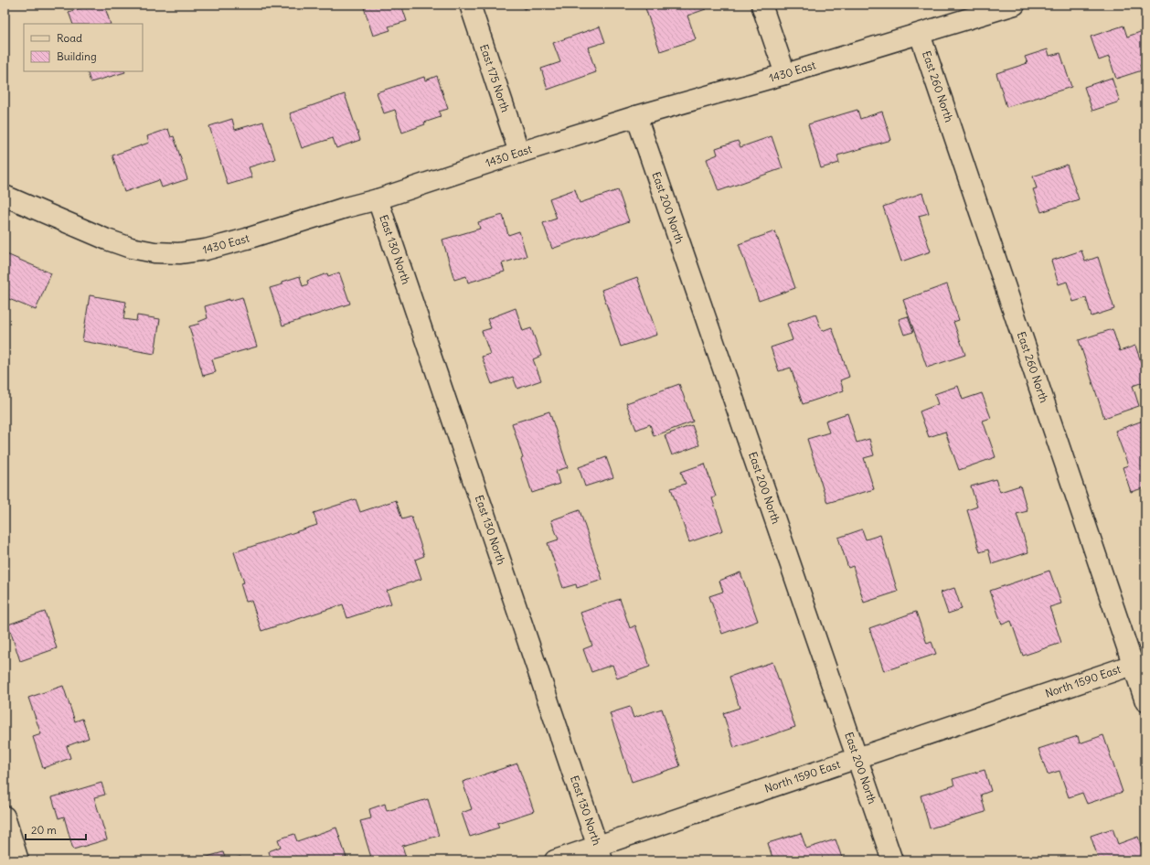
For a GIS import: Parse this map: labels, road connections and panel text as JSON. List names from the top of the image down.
{
  "streets": {
    "street": [
      "1430 East",
      "East 175 North",
      "East 260 North",
      "East 200 North",
      "East 130 North",
      "North 1590 East"
    ]
  },
  "crossings": [
    ["1430 East", "East 175 North"],
    ["1430 East", "East 260 North"],
    ["1430 East", "East 200 North"],
    ["1430 East", "East 130 North"],
    ["East 260 North", "North 1590 East"],
    ["East 200 North", "North 1590 East"],
    ["East 130 North", "North 1590 East"]
  ],
  "legend": ["Road", "Building"],
  "scale_bar": "20 m"
}
